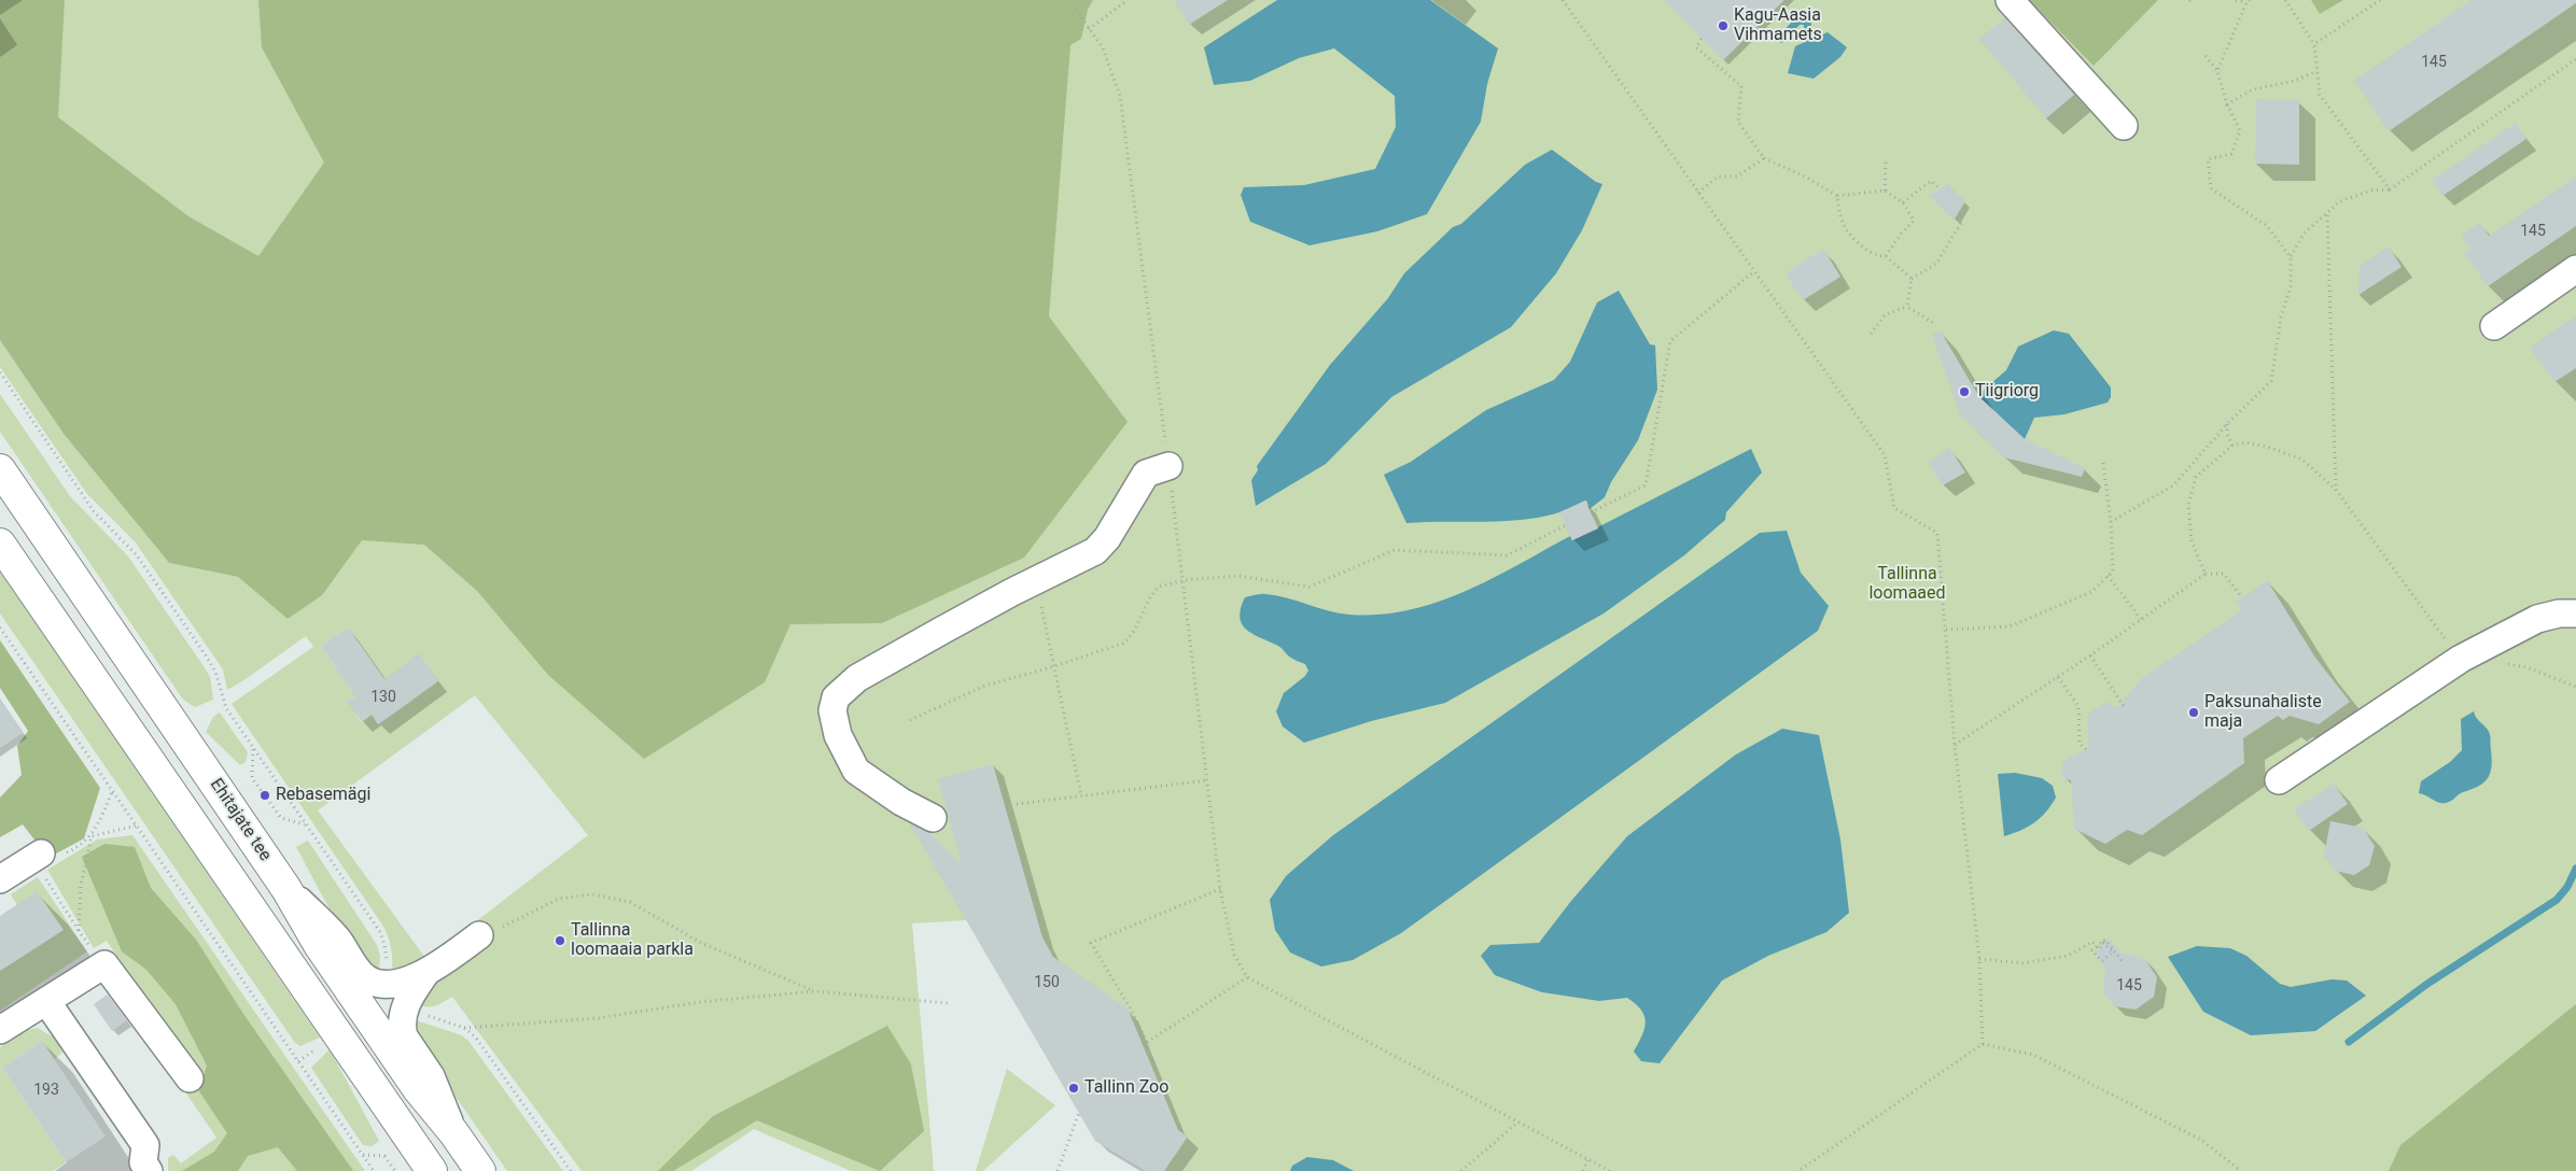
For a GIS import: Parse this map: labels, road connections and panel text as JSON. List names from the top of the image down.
{
  "streets": {
    "main road": ["Ehitajate tee"]
  },
  "parks": ["Tallinna loomaaed"],
  "places": [
    "Kagu-Aasia Vihmamets",
    "Tiigriorg",
    "Paksunahaliste maja",
    "Rebasemägi",
    "Tallinna loomaaia parkla",
    "Tallinn Zoo"
  ],
  "house_numbers": [
    "145",
    "145",
    "130",
    "150",
    "145",
    "193"
  ]
}
